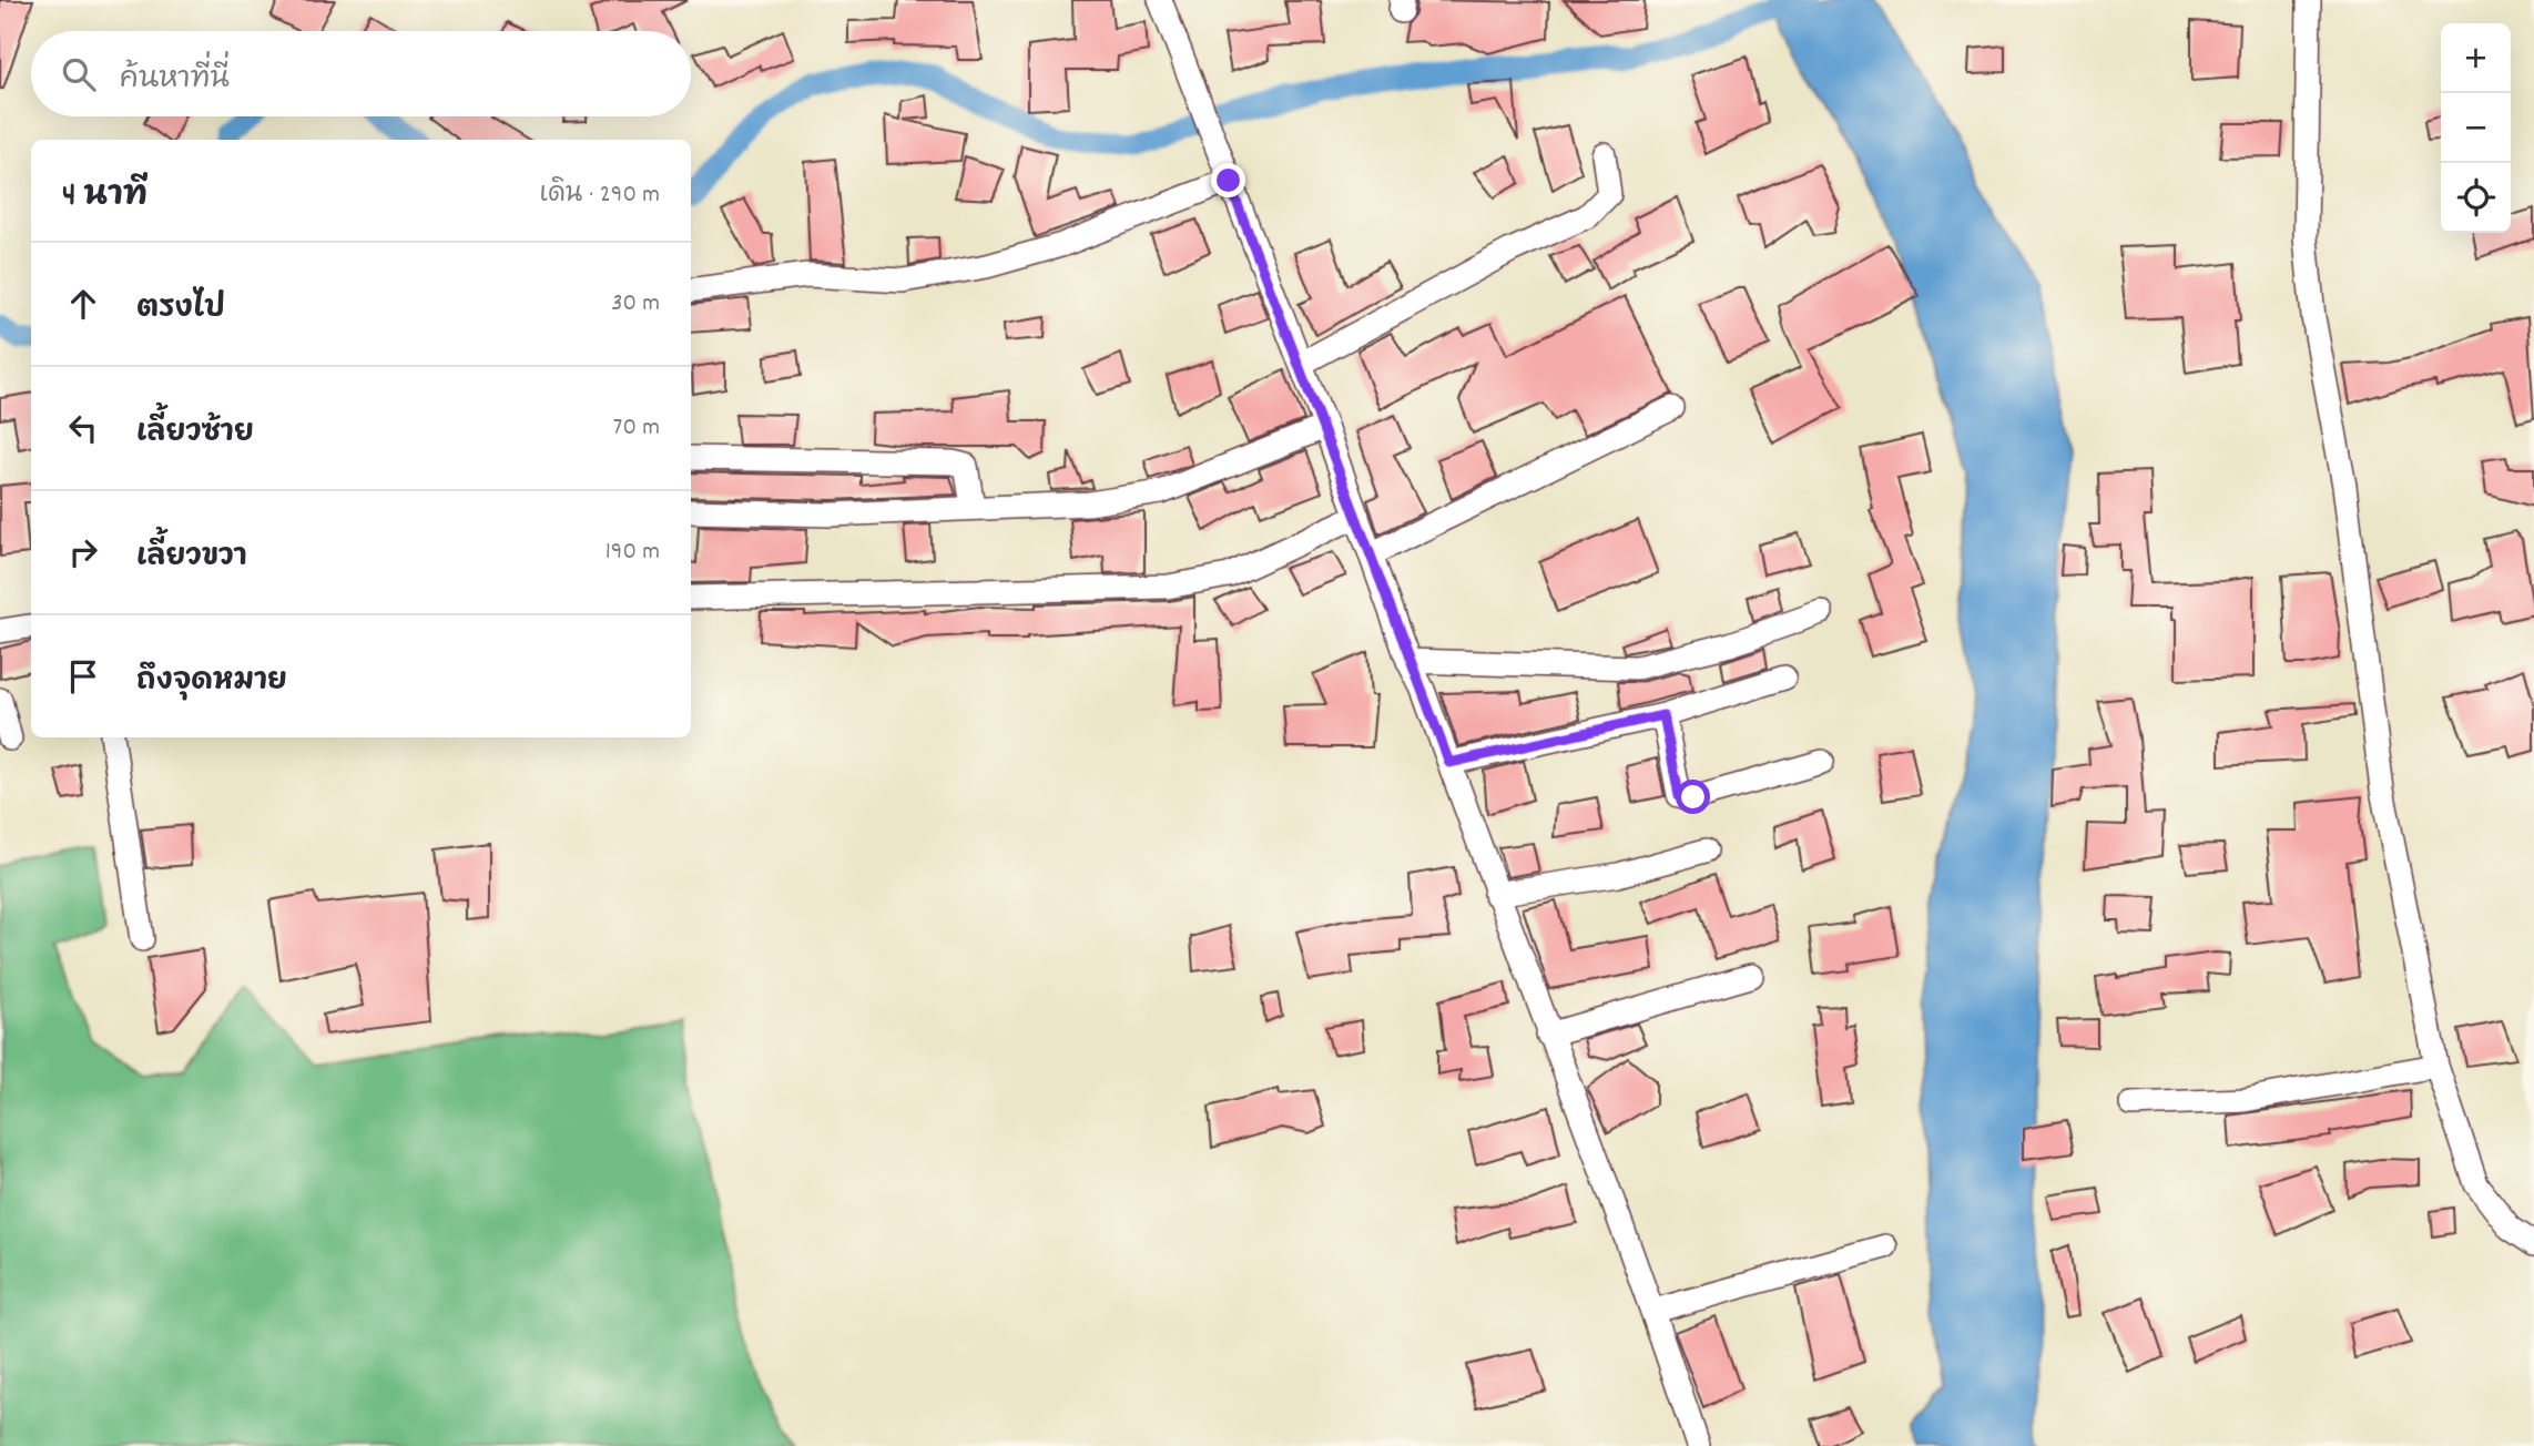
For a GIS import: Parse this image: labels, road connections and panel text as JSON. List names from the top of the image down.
{
  "page": {
    "map_buttons": ["+", "−"],
    "search": "ค้นหาที่นี่",
    "heading": ["4 นาที", "เดิน · 290 m"],
    "list": [
      ["ตรงไป", "30 m"],
      ["เลี้ยวซ้าย", "70 m"],
      ["เลี้ยวขวา", "190 m"],
      "ถึงจุดหมาย"
    ]
  }
}
